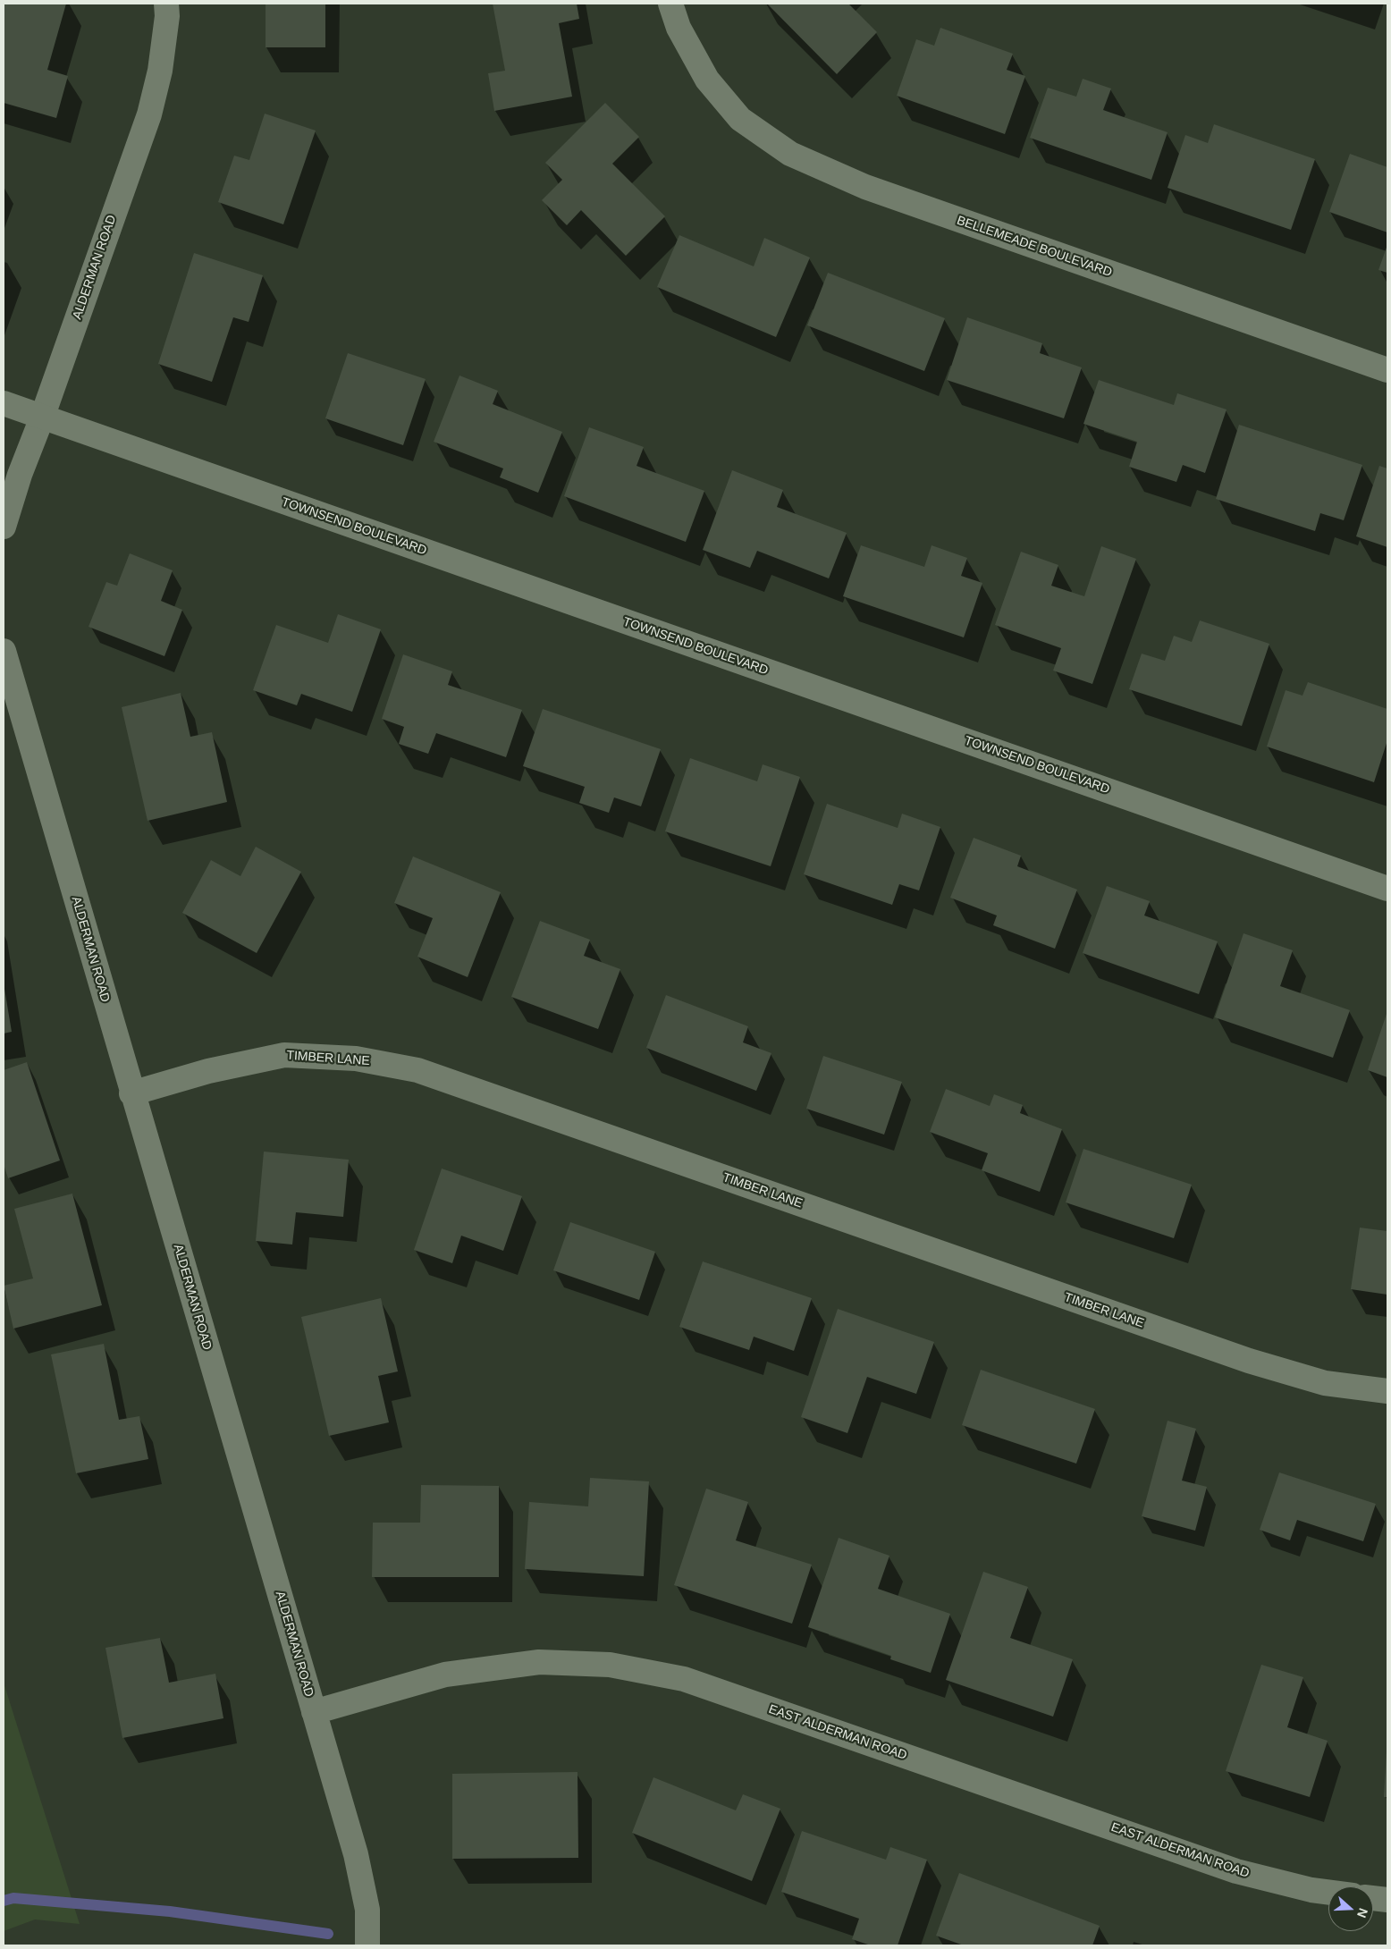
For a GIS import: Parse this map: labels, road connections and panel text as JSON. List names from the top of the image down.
{
  "streets": {
    "street": [
      "BELLEMEADE BOULEVARD",
      "ALDERMAN ROAD",
      "TOWNSEND BOULEVARD",
      "TIMBER LANE",
      "EAST ALDERMAN ROAD"
    ]
  },
  "crossings": [
    ["ALDERMAN ROAD", "TOWNSEND BOULEVARD"],
    ["ALDERMAN ROAD", "TIMBER LANE"],
    ["ALDERMAN ROAD", "EAST ALDERMAN ROAD"]
  ],
  "north": "right"
}
